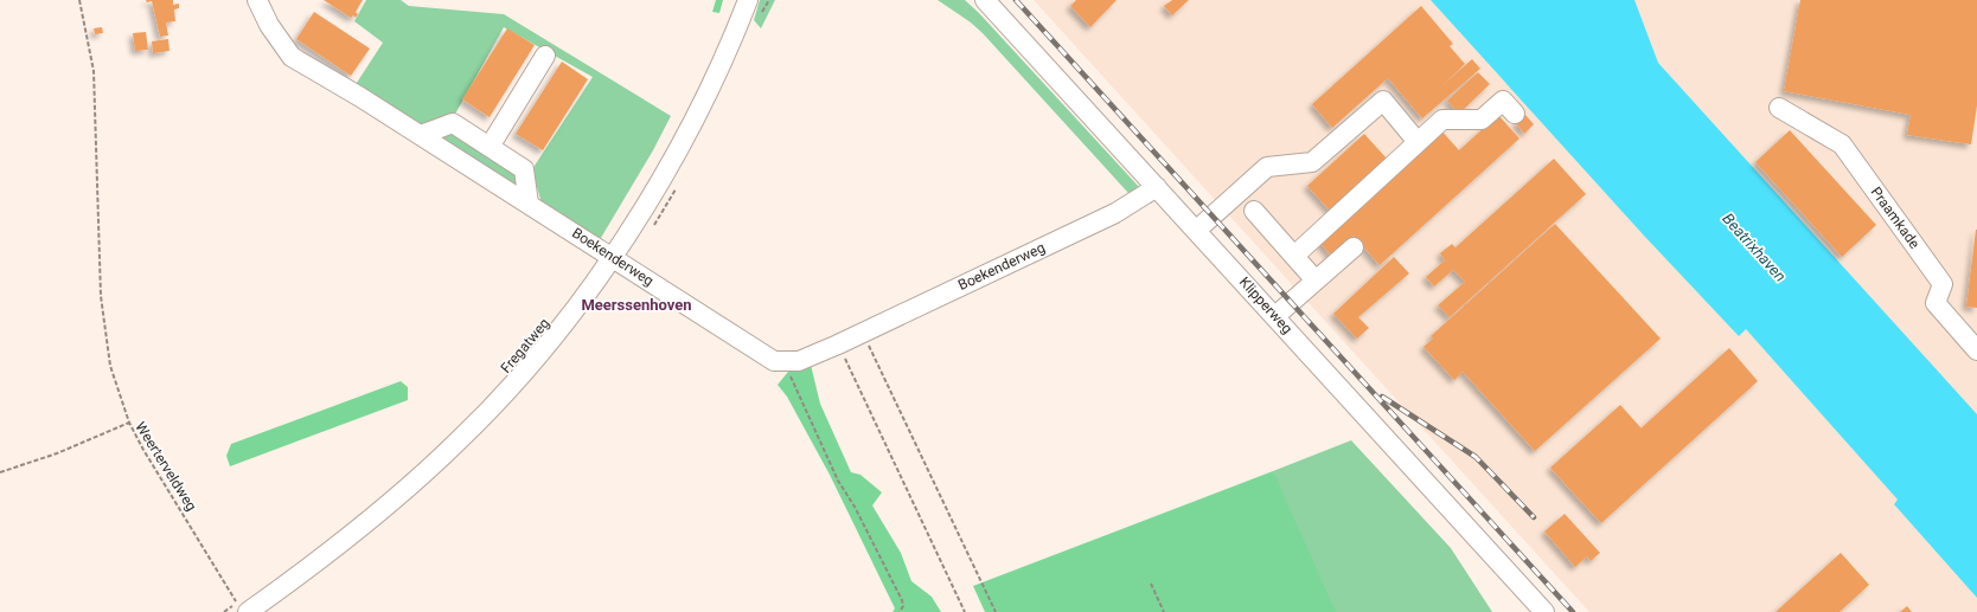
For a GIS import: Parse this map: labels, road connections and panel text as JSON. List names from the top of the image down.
{
  "streets": {
    "street": [
      "Praamkade",
      "Boekenderweg",
      "Klipperweg",
      "Fregatweg"
    ],
    "path": ["Weerterveldweg"]
  },
  "crossings": [
    ["Boekenderweg", "Klipperweg"],
    ["Boekenderweg", "Fregatweg"],
    ["Fregatweg", "Weerterveldweg"]
  ],
  "districts": ["Meerssenhoven"],
  "water": ["Beatrixhaven"]
}
